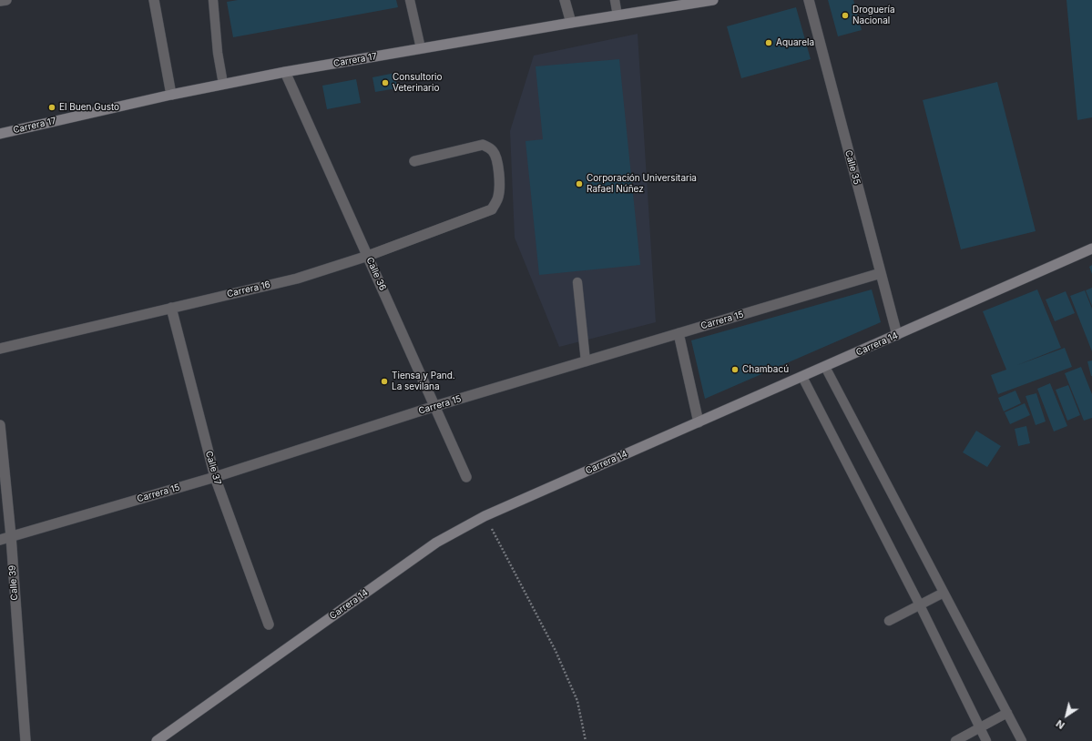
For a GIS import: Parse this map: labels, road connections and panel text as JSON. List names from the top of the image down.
{
  "streets": {
    "main road": ["Carrera 17", "Carrera 14"],
    "street": [
      "Calle 35",
      "Calle 36",
      "Carrera 16",
      "Carrera 15",
      "Calle 37",
      "Calle 39"
    ]
  },
  "crossings": [
    ["Carrera 17", "Calle 36"],
    ["Calle 35", "Carrera 15"],
    ["Calle 35", "Carrera 14"],
    ["Calle 36", "Carrera 16"],
    ["Calle 36", "Carrera 15"],
    ["Carrera 16", "Calle 37"],
    ["Carrera 15", "Calle 37"],
    ["Carrera 15", "Calle 39"]
  ],
  "places": [
    "Droguería Nacional",
    "Aquarela",
    "Consultorio Veterinario",
    "El Buen Gusto",
    "Corporación Universitaria Rafael Núñez",
    "Chambacú",
    "Tiensa y Pand. La sevilana"
  ],
  "north": "bottom left"
}
